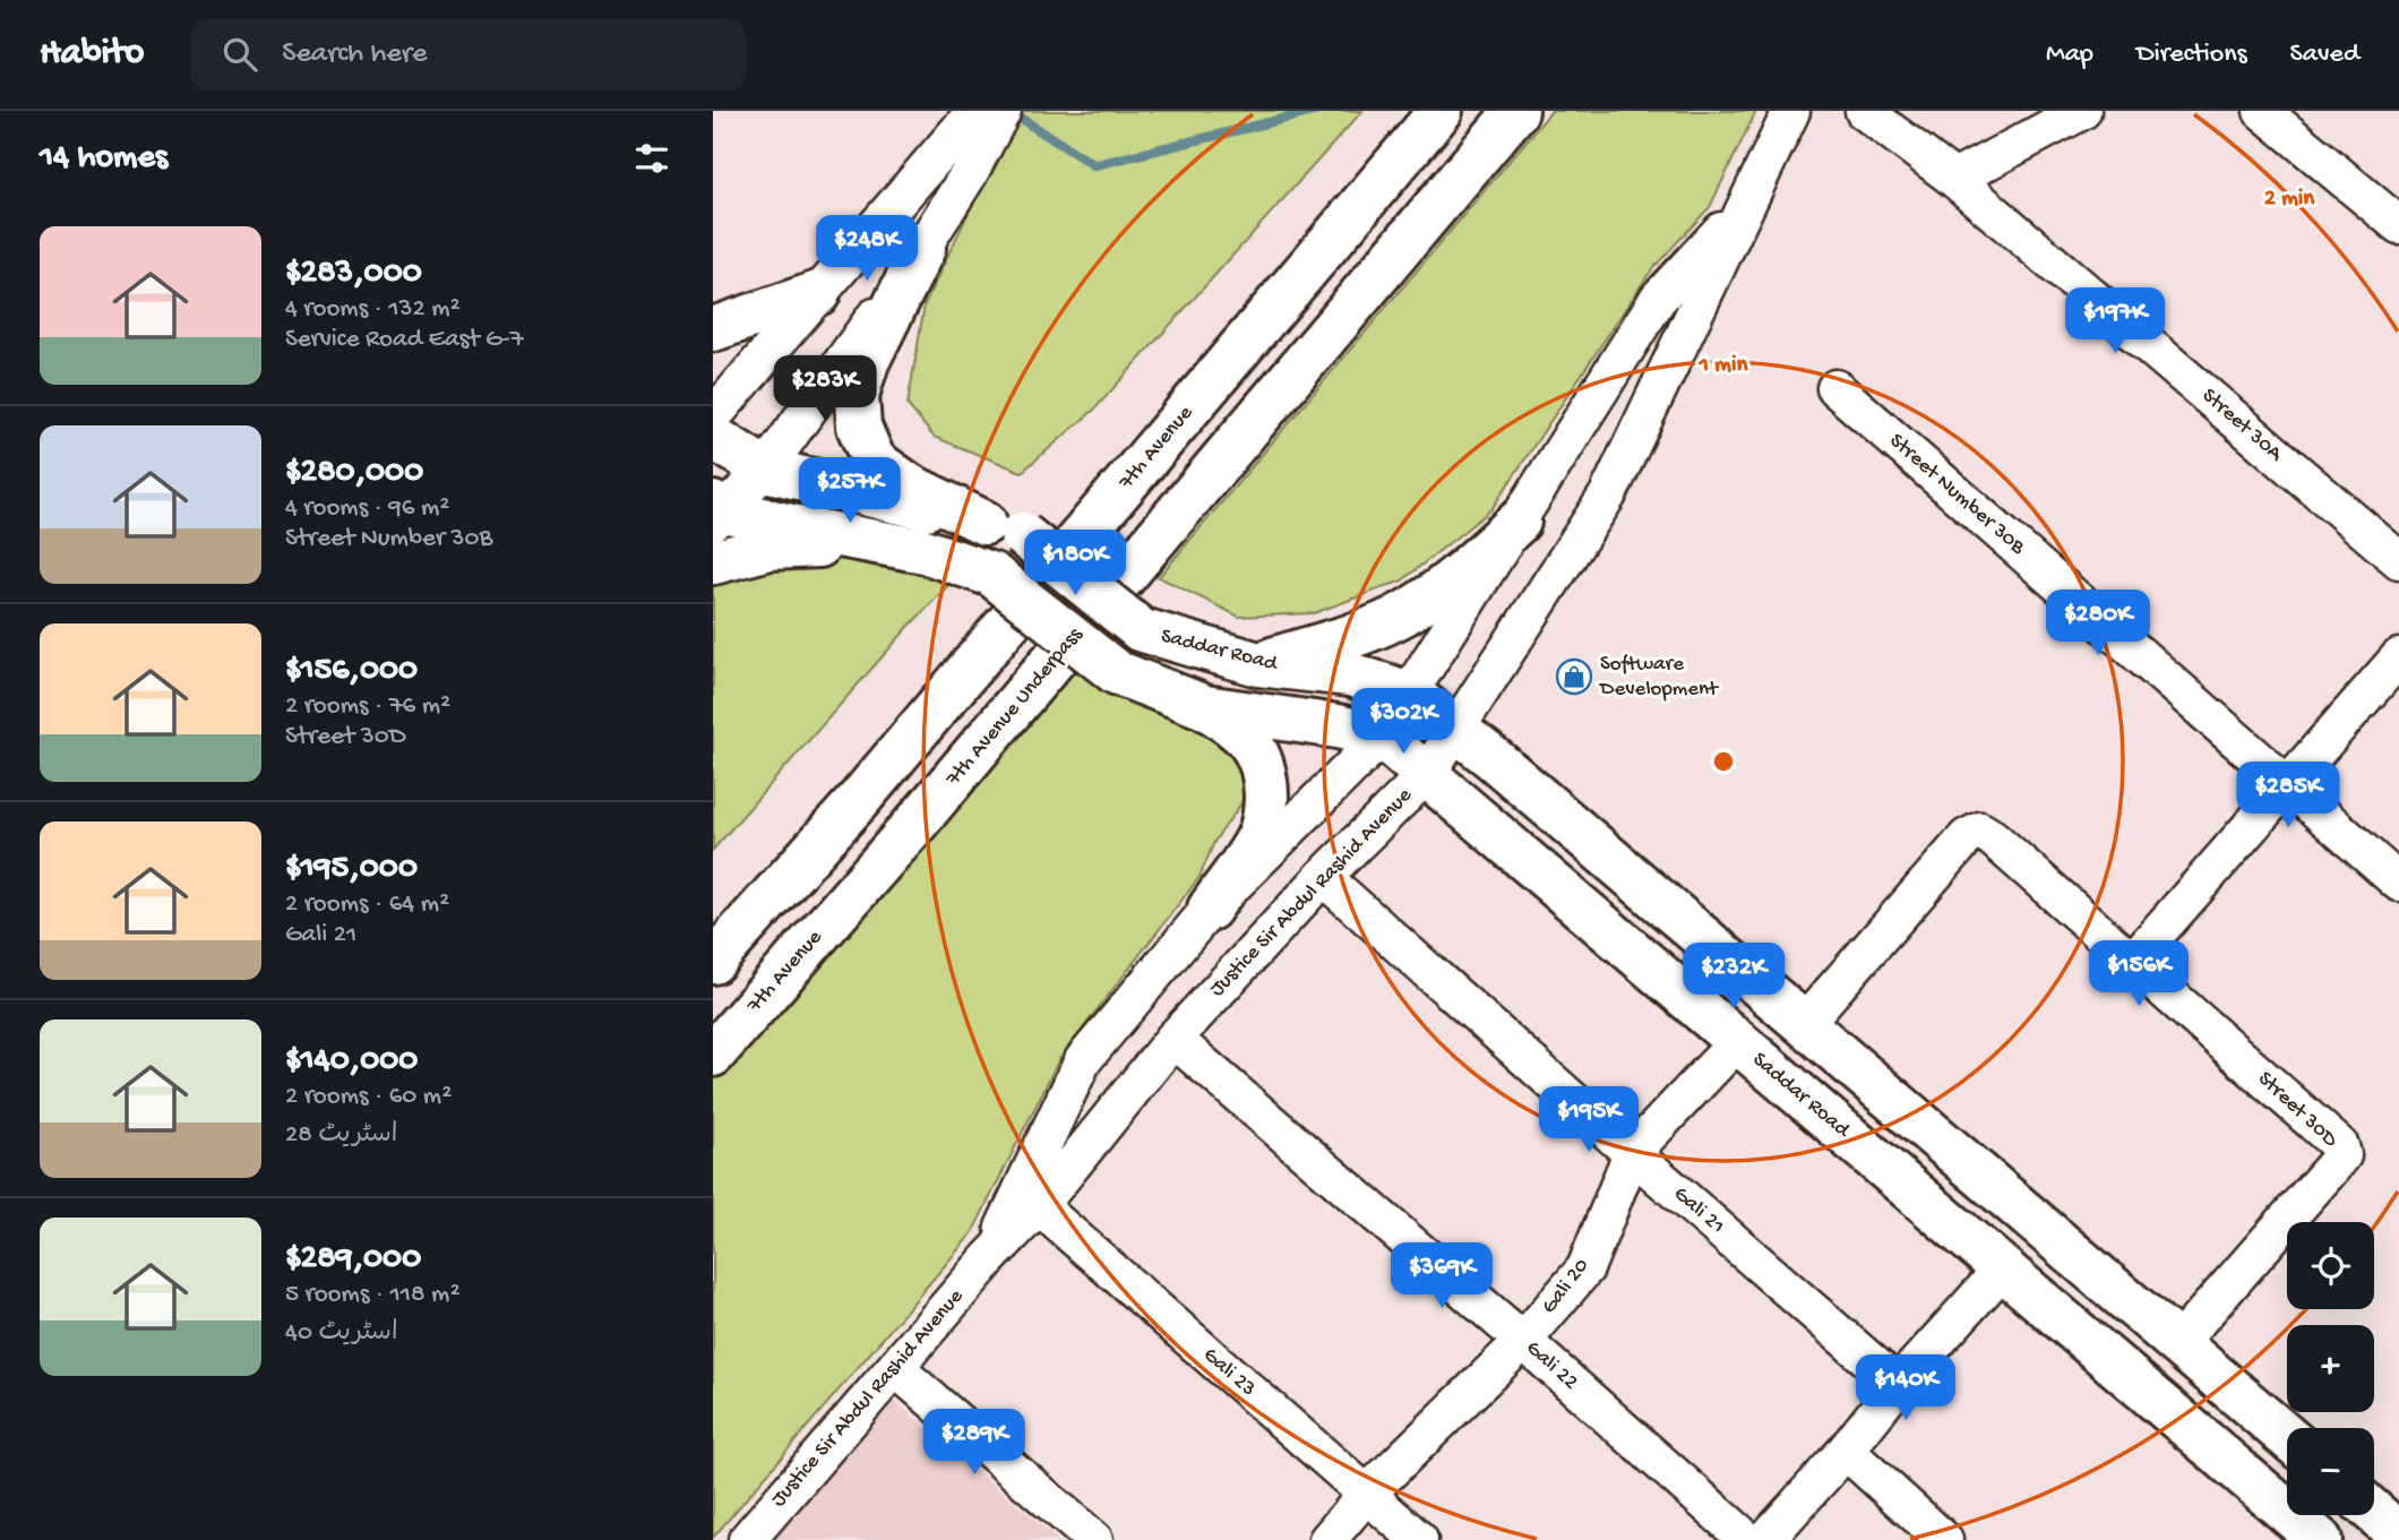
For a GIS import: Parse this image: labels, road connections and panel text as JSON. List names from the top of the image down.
{
  "streets": {
    "street": [
      "Street 30A",
      "7th Avenue",
      "Street Number 30B",
      "Saddar Road",
      "7th Avenue Underpass",
      "Justice Sir Abdul Rashid Avenue",
      "Street 30D",
      "Gali 21",
      "Gali 20",
      "Gali 22",
      "Gali 23"
    ]
  },
  "crossings": [
    ["7th Avenue", "7th Avenue Underpass"],
    ["Saddar Road", "Justice Sir Abdul Rashid Avenue"],
    ["Saddar Road", "Street 30D"],
    ["Saddar Road", "Gali 20"],
    ["Justice Sir Abdul Rashid Avenue", "Gali 21"],
    ["Justice Sir Abdul Rashid Avenue", "Gali 22"],
    ["Justice Sir Abdul Rashid Avenue", "Gali 23"],
    ["Gali 21", "Gali 20"],
    ["Gali 20", "Gali 22"],
    ["Gali 20", "Gali 23"]
  ],
  "places": {
    "shop": ["Software Development"]
  },
  "page": {
    "header": "Habito",
    "search": "Search here",
    "nav": ["Map", "Directions", "Saved"],
    "heading": "14 homes",
    "list": [
      {
        "name": "$283,000",
        "note": "4 rooms · 132 m² · Service Road East G-7"
      },
      {
        "name": "$280,000",
        "note": "4 rooms · 96 m² · Street Number 30B"
      },
      {
        "name": "$156,000",
        "note": "2 rooms · 76 m² · Street 30D"
      },
      {
        "name": "$195,000",
        "note": "2 rooms · 64 m² · Gali 21"
      },
      {
        "name": "$140,000",
        "note": "2 rooms · 60 m² · اسٹریٹ 28"
      },
      {
        "name": "$289,000",
        "note": "5 rooms · 118 m² · اسٹریٹ 40"
      }
    ],
    "price": [
      "$248K",
      "$197K",
      "$283K",
      "$257K",
      "$180K",
      "$280K",
      "$302K",
      "$285K",
      "$156K",
      "$232K",
      "$195K",
      "$369K",
      "$140K",
      "$289K"
    ],
    "map_buttons": ["+", "−"]
  },
  "rings": ["2 min", "1 min"]
}
